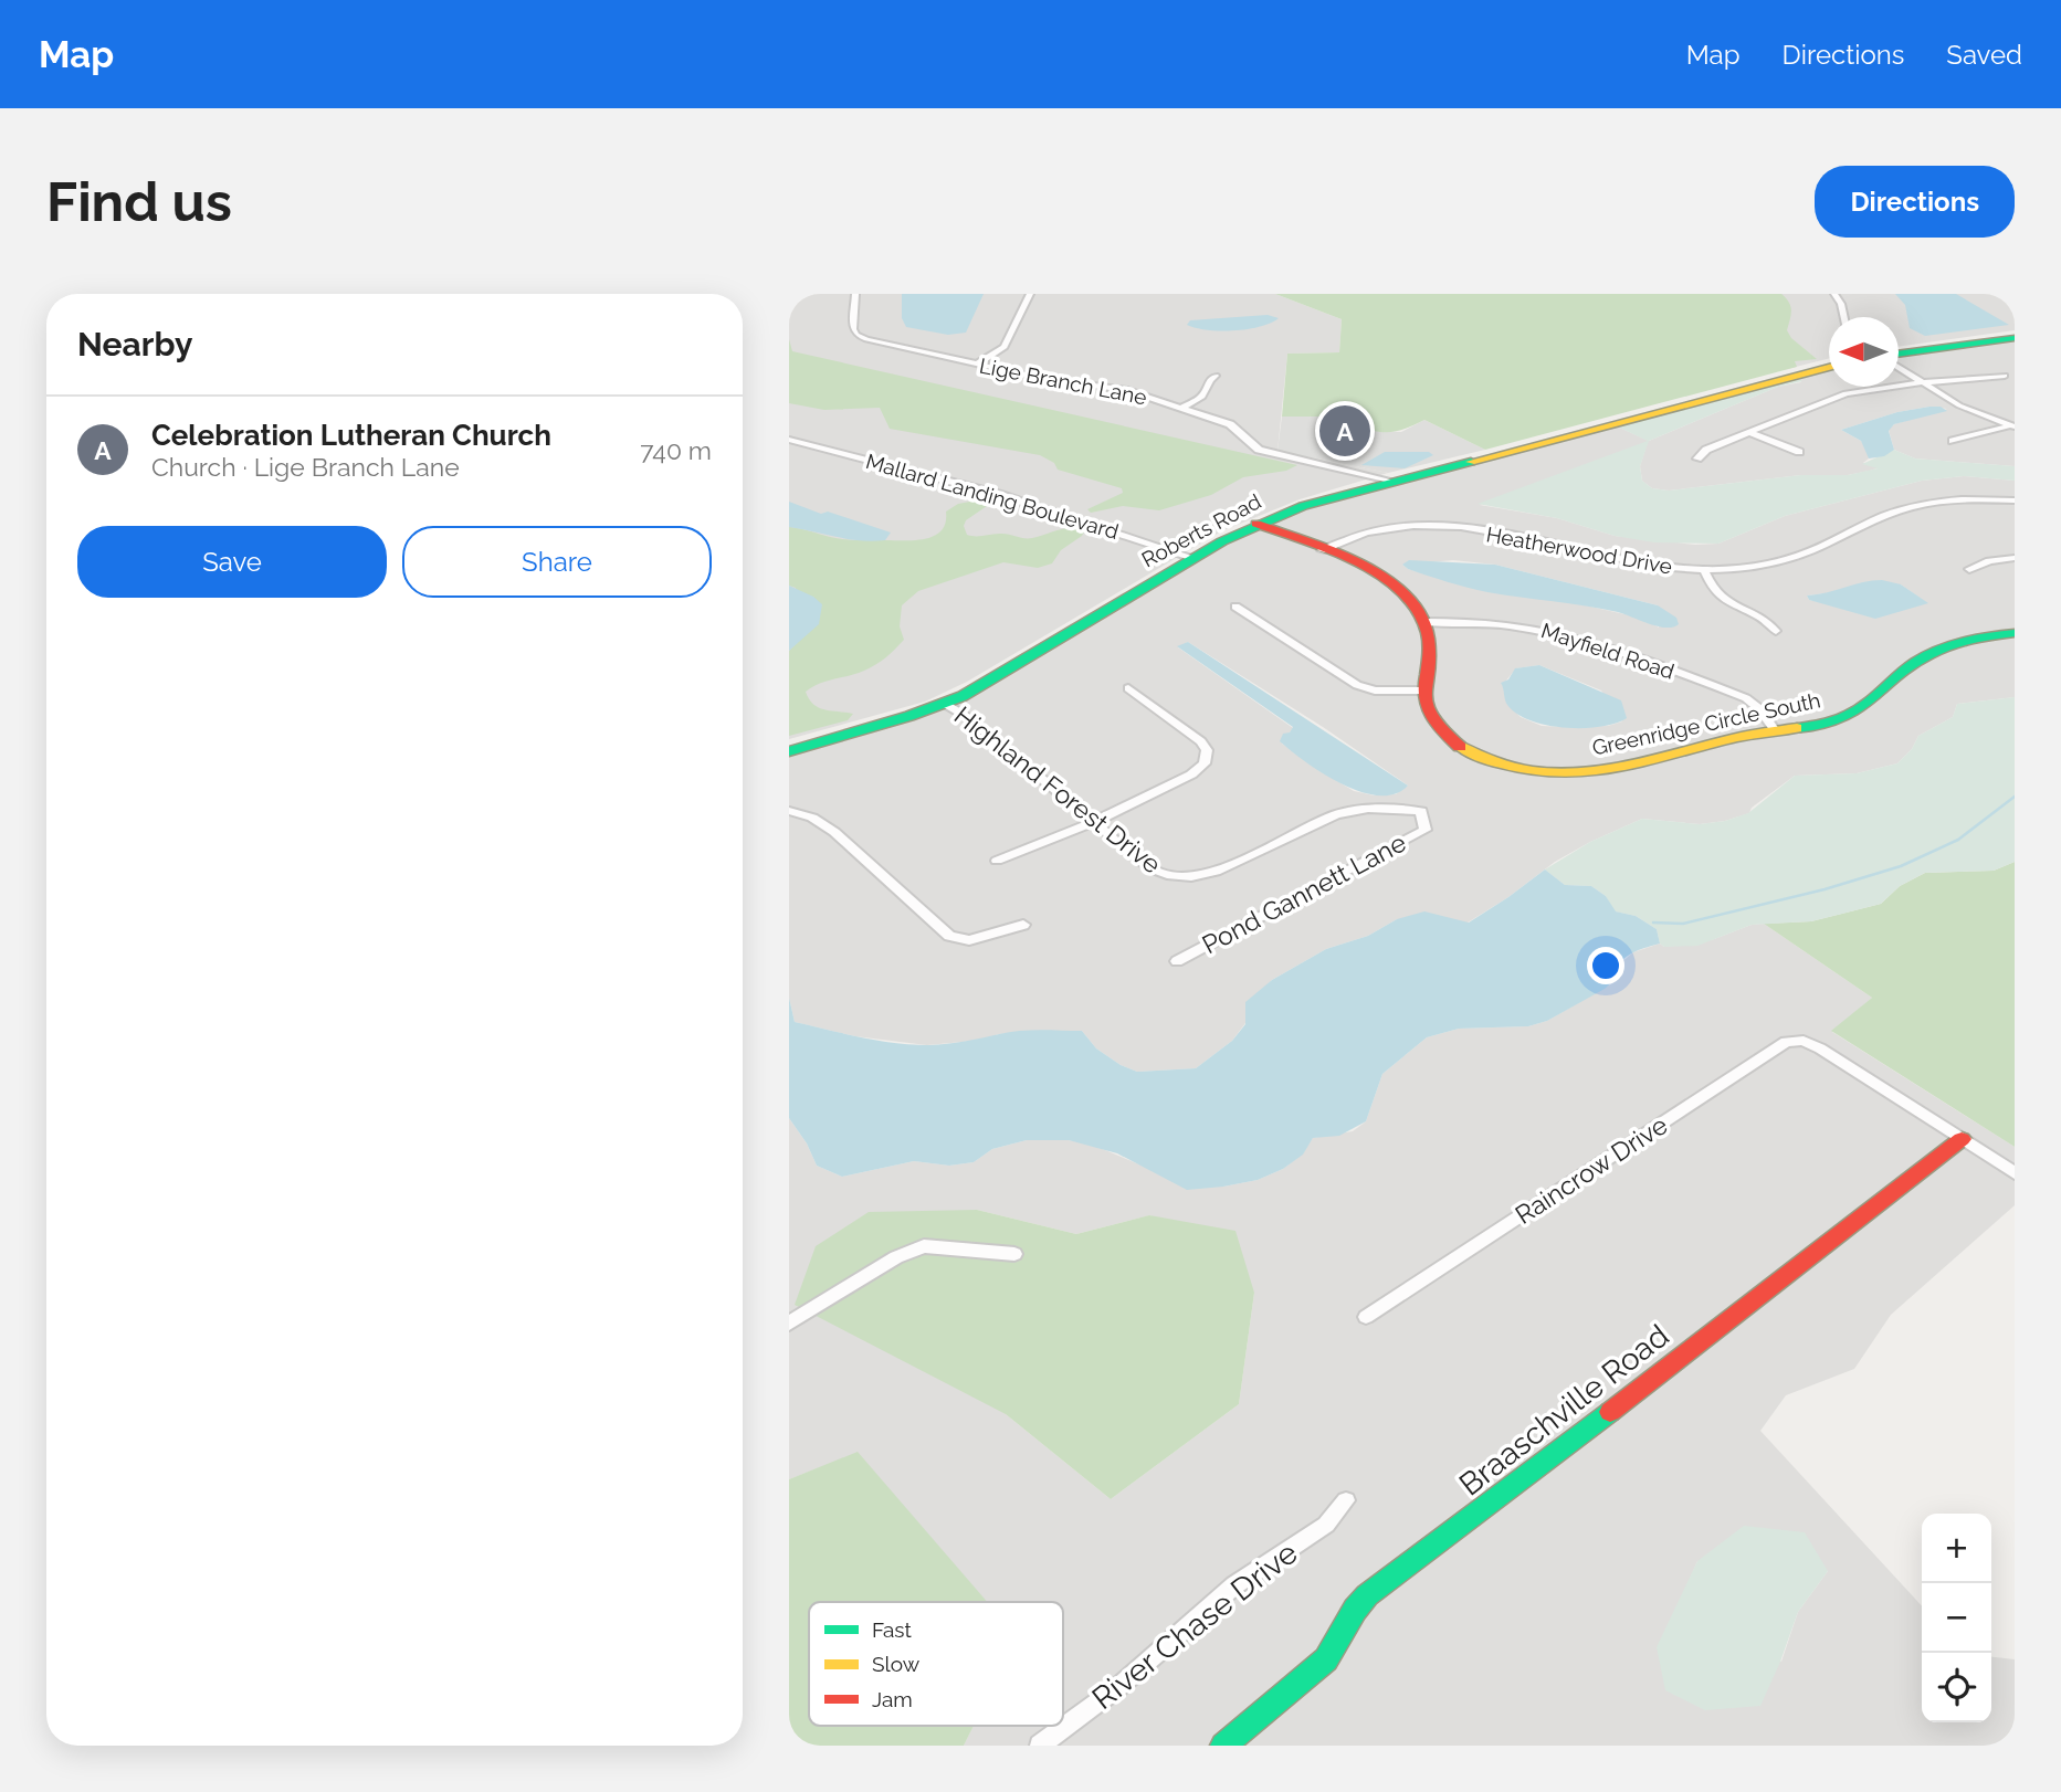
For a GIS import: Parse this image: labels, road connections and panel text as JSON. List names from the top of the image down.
{
  "streets": {
    "street": [
      "Lige Branch Lane",
      "Mallard Landing Boulevard",
      "Roberts Road",
      "Heatherwood Drive",
      "Mayfield Road",
      "Greenridge Circle South",
      "Highland Forest Drive",
      "Pond Gannett Lane",
      "Raincrow Drive",
      "Braaschville Road",
      "River Chase Drive"
    ]
  },
  "crossings": [
    ["Lige Branch Lane", "Roberts Road"],
    ["Mallard Landing Boulevard", "Roberts Road"],
    ["Roberts Road", "Highland Forest Drive"],
    ["Mayfield Road", "Greenridge Circle South"],
    ["Highland Forest Drive", "Pond Gannett Lane"],
    ["Raincrow Drive", "Braaschville Road"]
  ],
  "legend": ["Fast", "Slow", "Jam"],
  "north": "left",
  "page": {
    "header": "Map",
    "nav": ["Map", "Directions", "Saved"],
    "buttons": [
      "Directions",
      ["Save", "Share"]
    ],
    "title": "Find us",
    "heading": "Nearby",
    "list": [
      {
        "mark": "A",
        "name": "Celebration Lutheran Church",
        "note": "Church · Lige Branch Lane",
        "value": "740 m"
      }
    ],
    "pins": "A",
    "map_buttons": ["+", "−"]
  }
}
